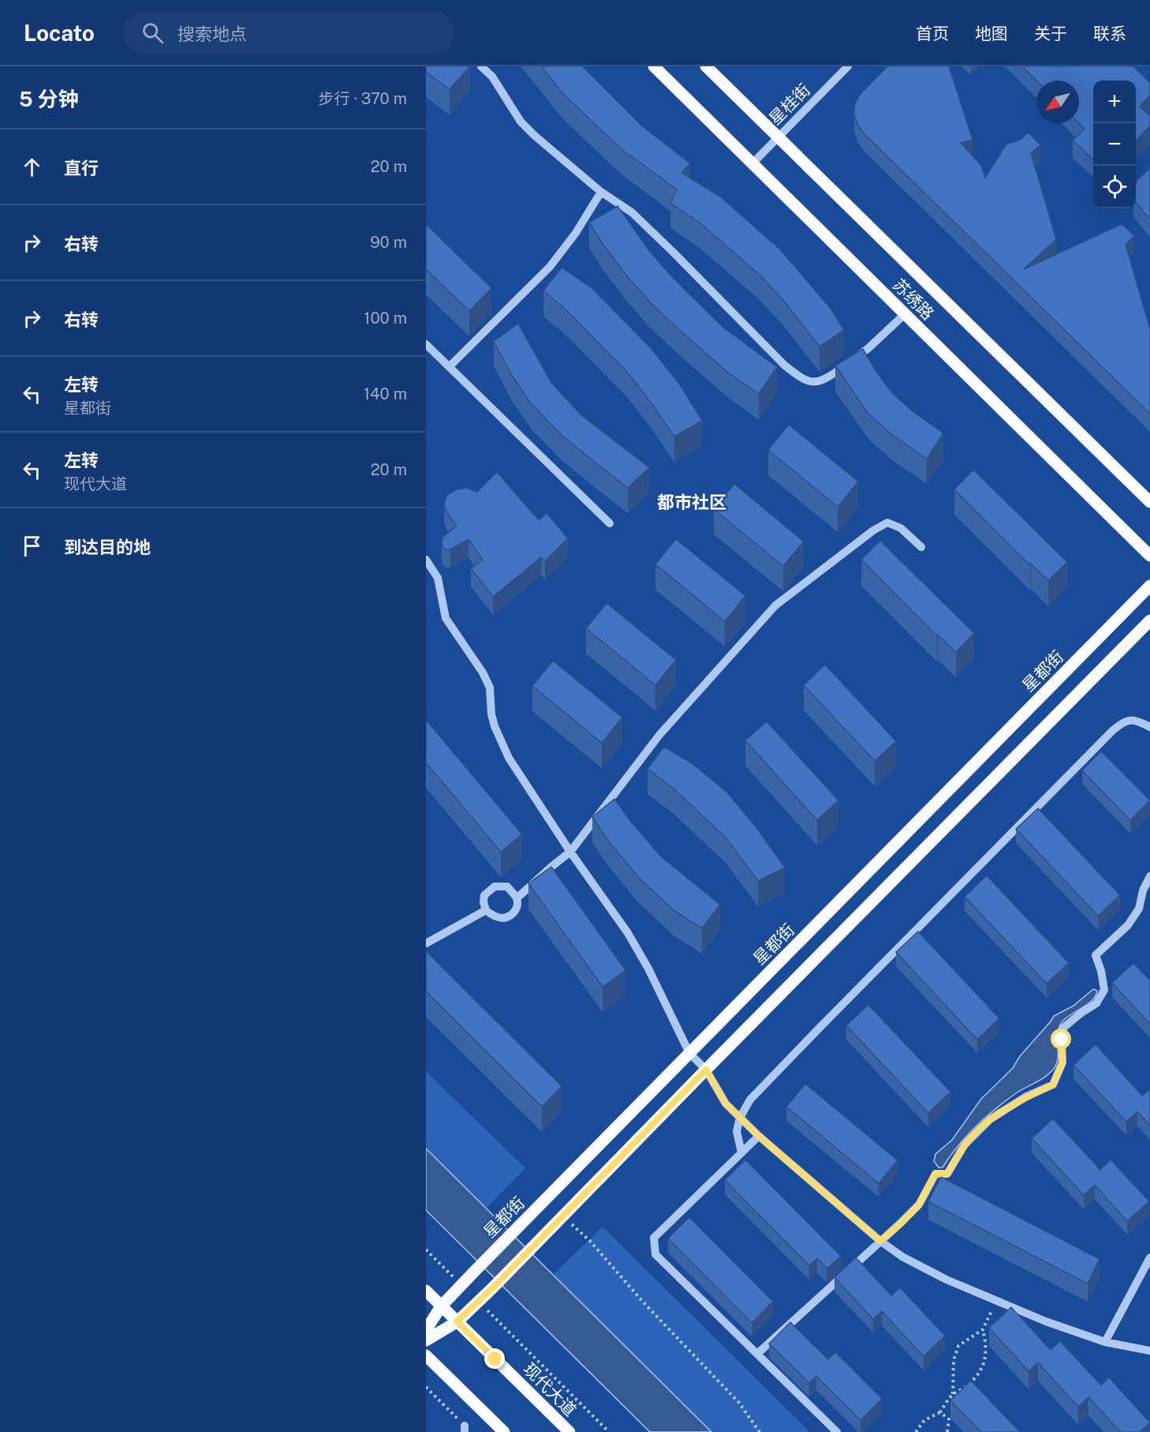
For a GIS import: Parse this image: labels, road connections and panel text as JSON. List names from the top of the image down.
{
  "streets": {
    "main road": ["苏绣路", "星都街", "现代大道"],
    "street": ["星桂街"]
  },
  "crossings": [
    ["星桂街", "苏绣路"],
    ["星都街", "现代大道"]
  ],
  "districts": ["都市社区"],
  "north": "bottom left",
  "page": {
    "header": "Locato",
    "search": "搜索地点",
    "nav": [
      "首页",
      "地图",
      "关于",
      "联系"
    ],
    "heading": ["5 分钟", "步行 · 370 m"],
    "map_buttons": ["+", "−"],
    "list": [
      ["直行", "20 m"],
      ["右转", "90 m"],
      ["右转", "100 m"],
      ["左转", "星都街", "140 m"],
      ["左转", "现代大道", "20 m"],
      "到达目的地"
    ]
  }
}
